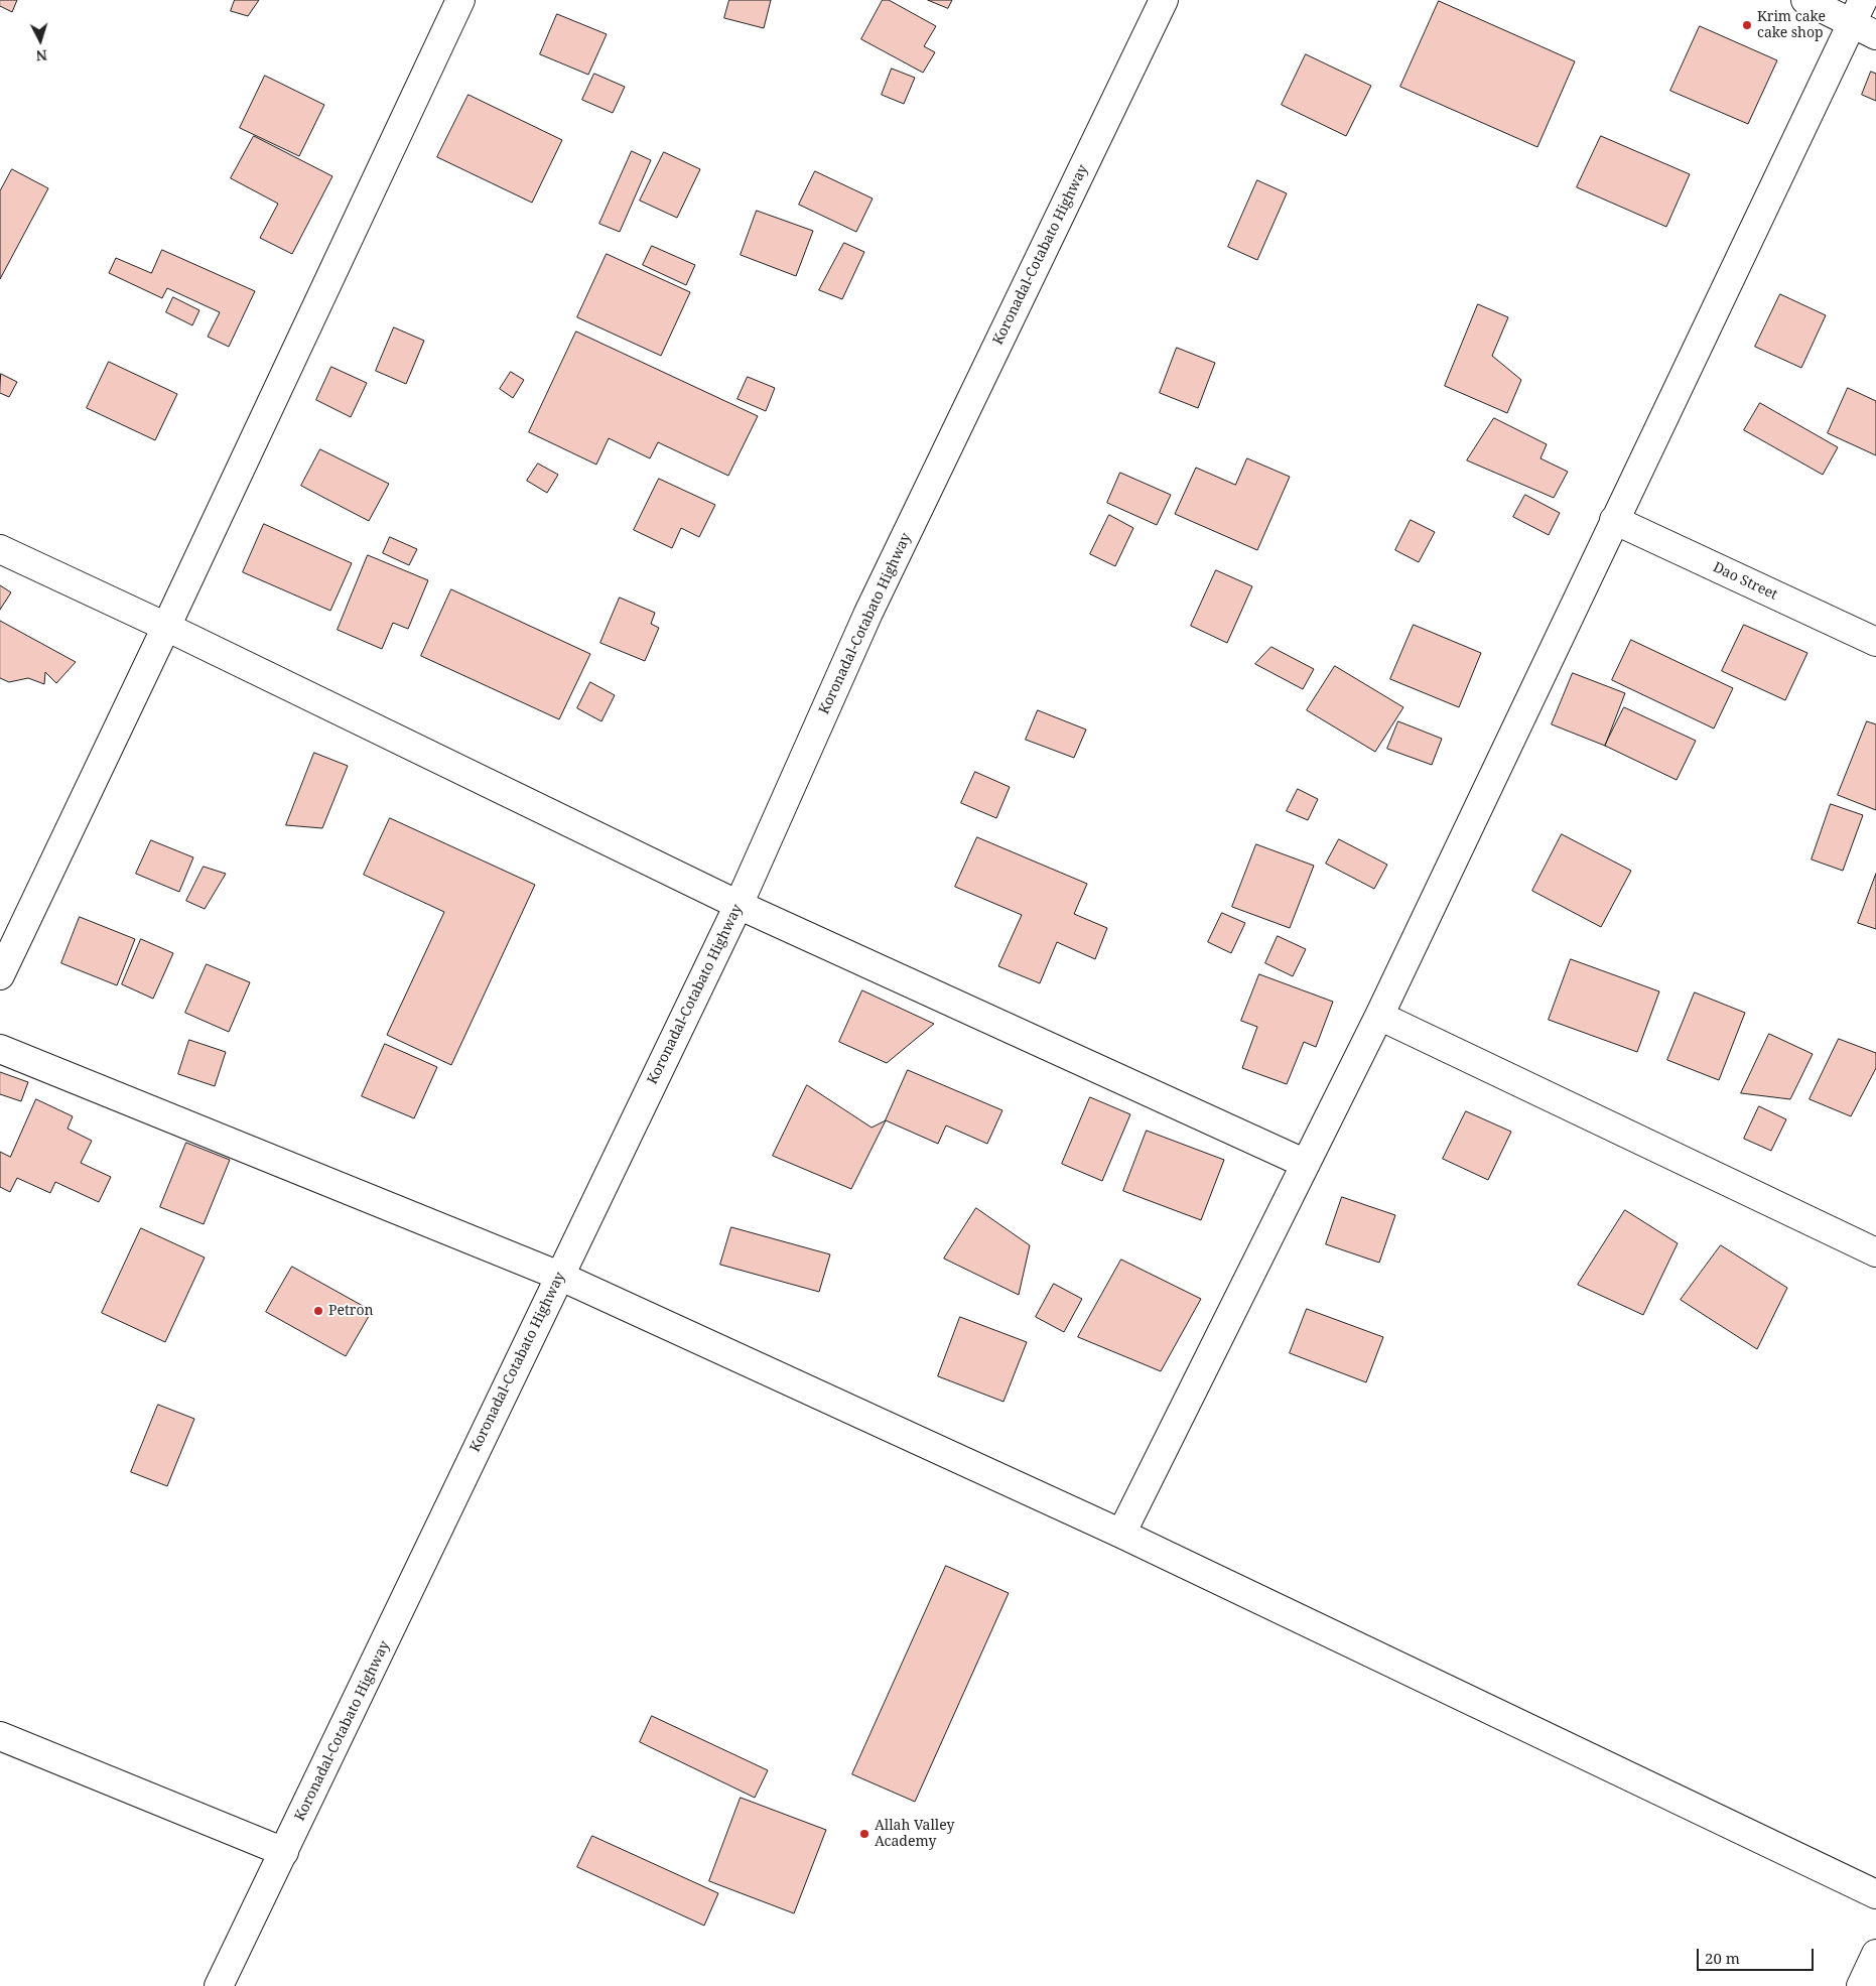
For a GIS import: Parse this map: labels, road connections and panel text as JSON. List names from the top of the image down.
{
  "streets": {
    "main road": ["Koronadal-Cotabato Highway", "Dao Street"]
  },
  "places": ["Krim cake cake shop", "Petron", "Allah Valley Academy"],
  "scale_bar": "20 m",
  "north": "bottom"
}
